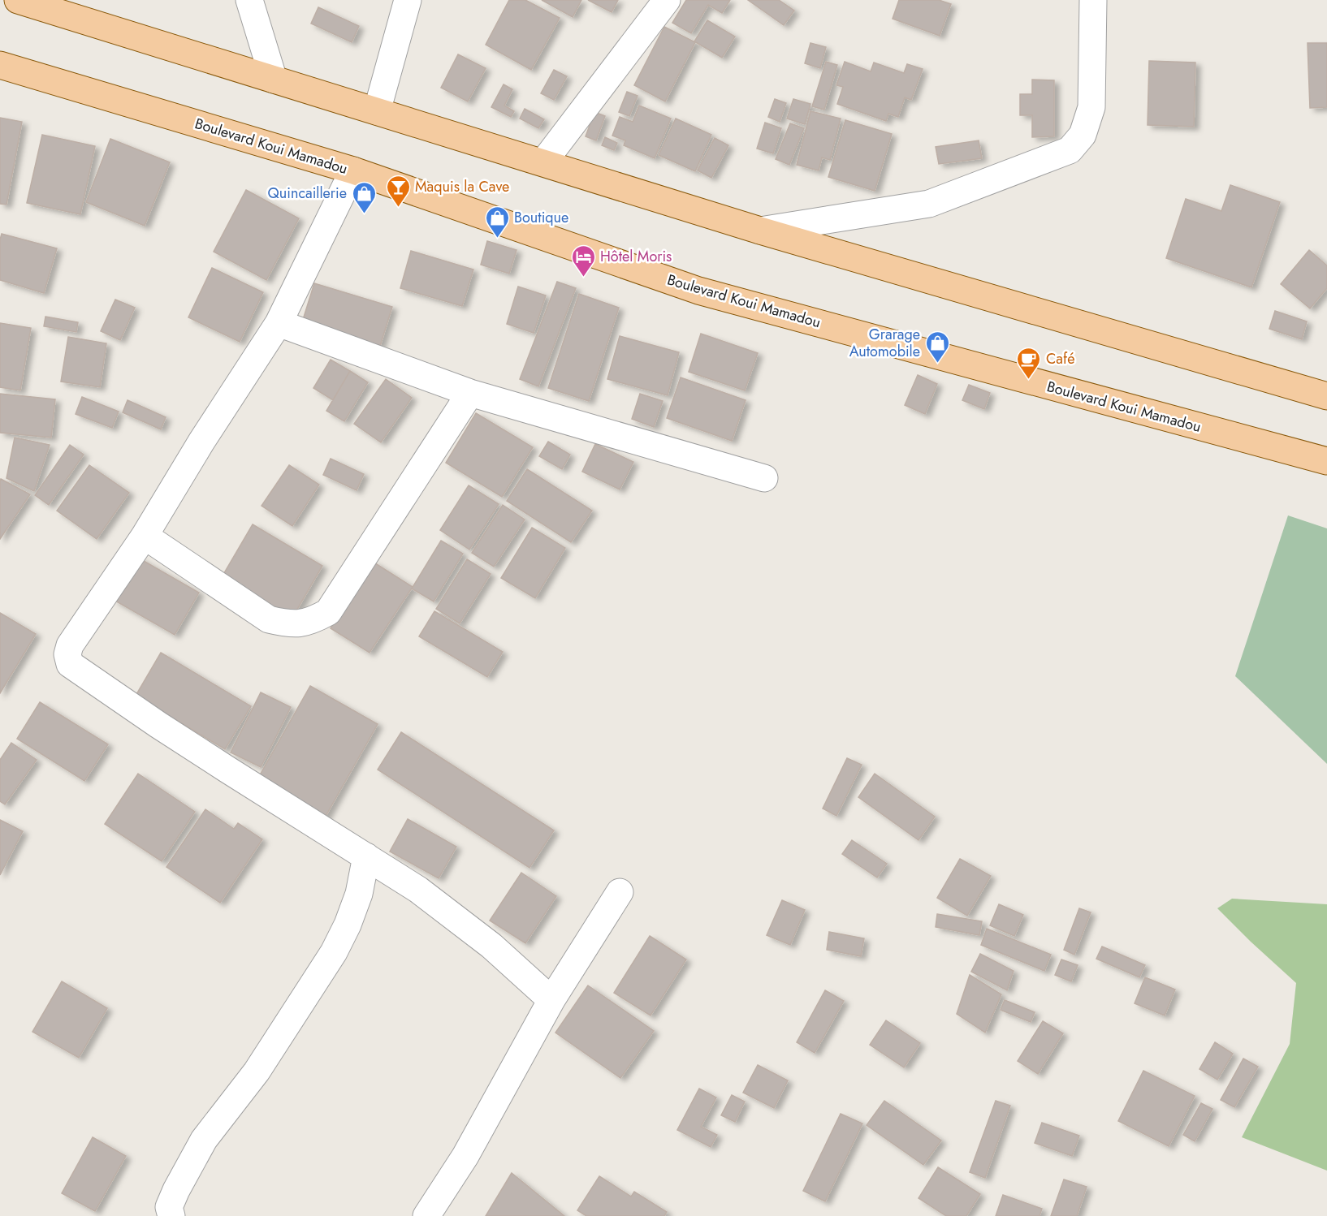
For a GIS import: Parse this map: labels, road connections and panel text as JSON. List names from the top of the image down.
{
  "streets": {
    "main road": ["Boulevard Koui Mamadou"]
  },
  "places": {
    "bar": ["Maquis la Cave"],
    "shop": ["Quincaillerie", "Boutique", "Grarage Automobile"],
    "hotel": ["Hôtel Moris"],
    "cafe": ["Café"]
  }
}
